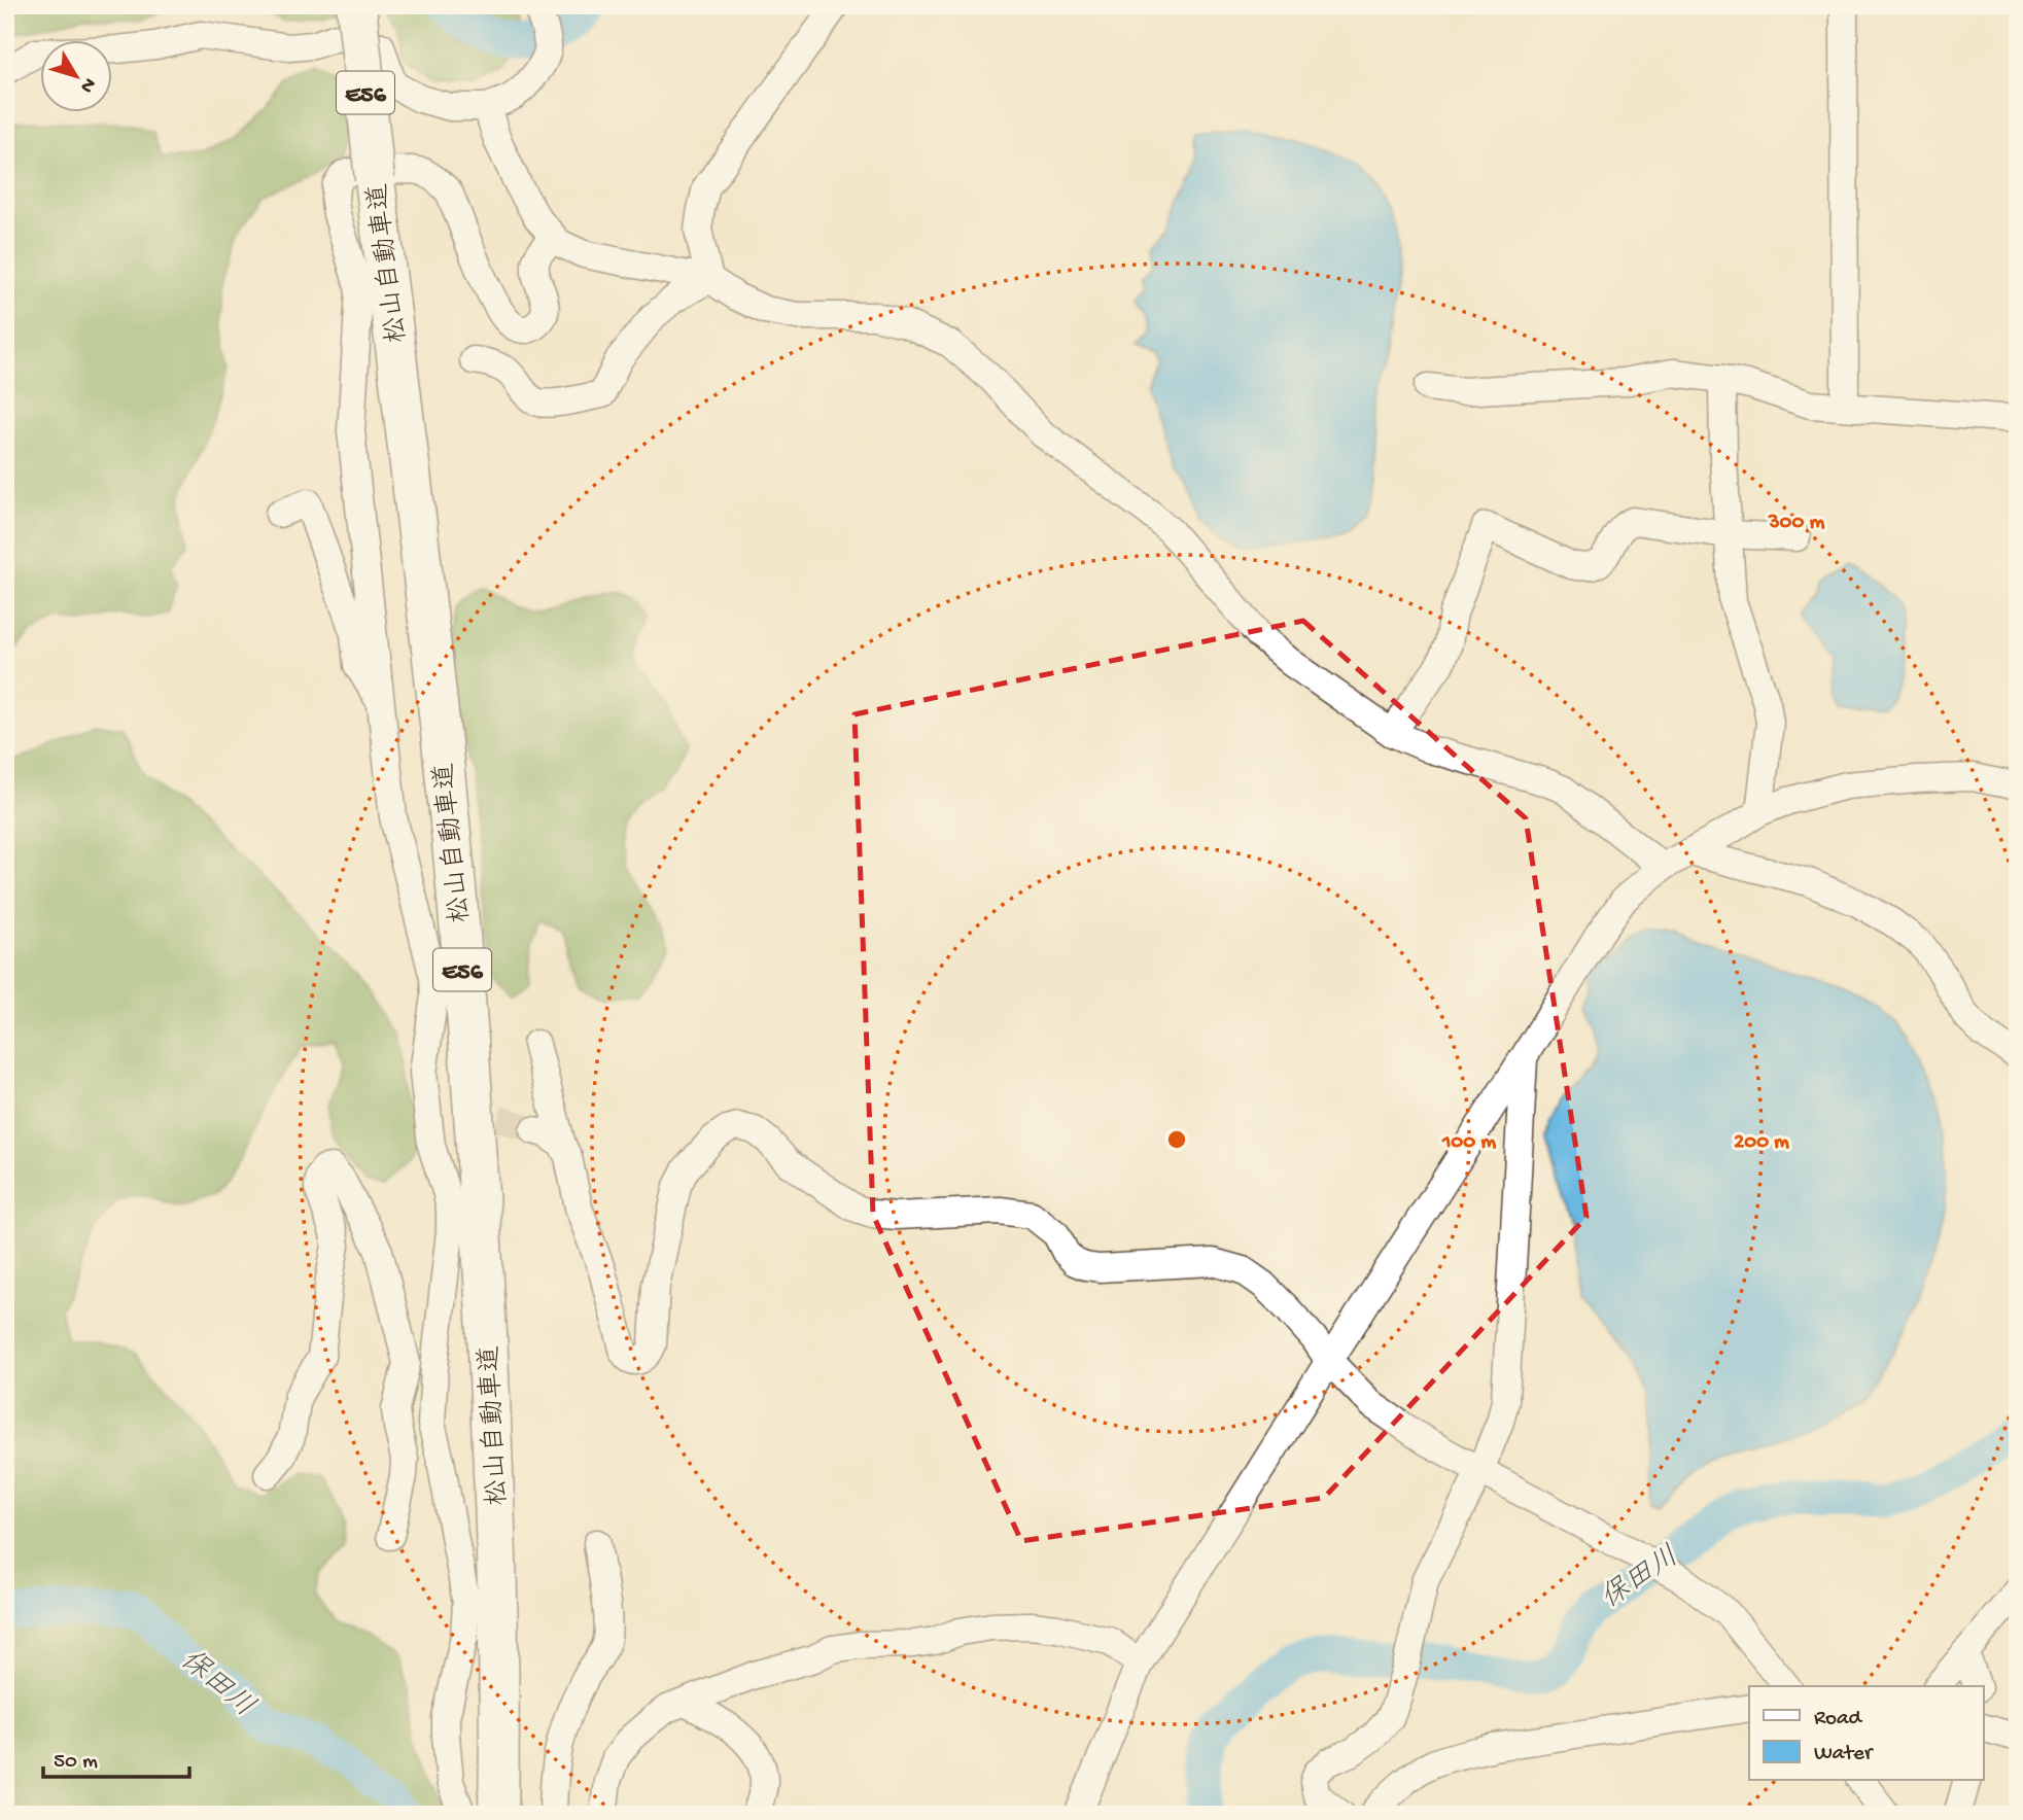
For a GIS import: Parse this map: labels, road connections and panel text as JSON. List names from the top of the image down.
{
  "streets": {
    "highway": ["E56", "松山自動車道"]
  },
  "water": ["保田川"],
  "legend": ["Road", "Water"],
  "scale_bar": "50 m",
  "north": "bottom right",
  "rings": ["300 m", "100 m", "200 m"]
}
